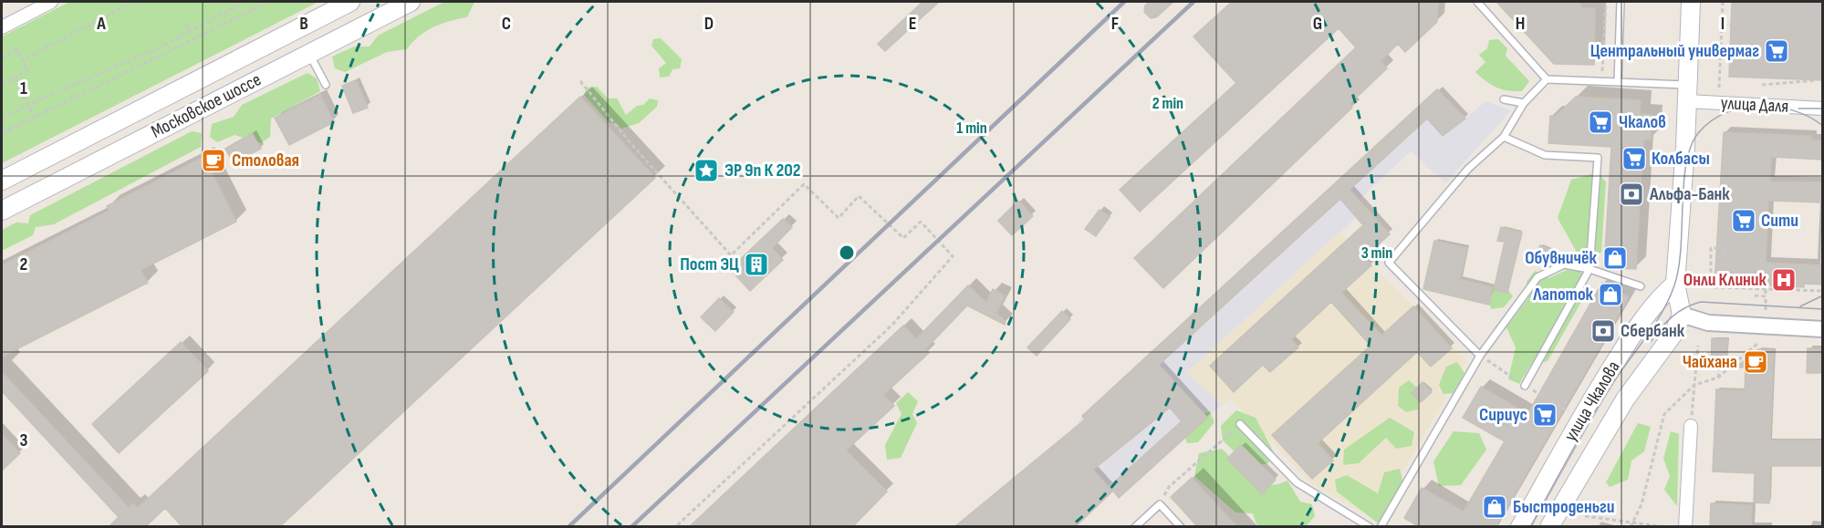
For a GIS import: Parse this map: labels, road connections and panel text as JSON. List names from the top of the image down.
{
  "streets": {
    "main road": ["Московское шоссе", "улица Чкалова"],
    "street": ["улица Даля"]
  },
  "places": {
    "supermarket": [
      "Центральный универмаг",
      "Чкалов",
      "Колбасы",
      "Сити",
      "Сириус"
    ],
    "cafe": ["Столовая", "Чайхана"],
    "place": ["ЭР 9п К 202"],
    "bank": ["Альфа-Банк", "Сбербанк"],
    "shop": ["Обувничёк", "Лапоток", "Быстроденьги"],
    "building": ["Пост ЭЦ"],
    "hospital": ["Онли Клиник"]
  },
  "grid": {
    "columns": [
      "A",
      "B",
      "C",
      "D",
      "E",
      "F",
      "G",
      "H",
      "I"
    ],
    "rows": ["1", "2", "3"]
  },
  "rings": ["2 min", "1 min", "3 min"]
}
